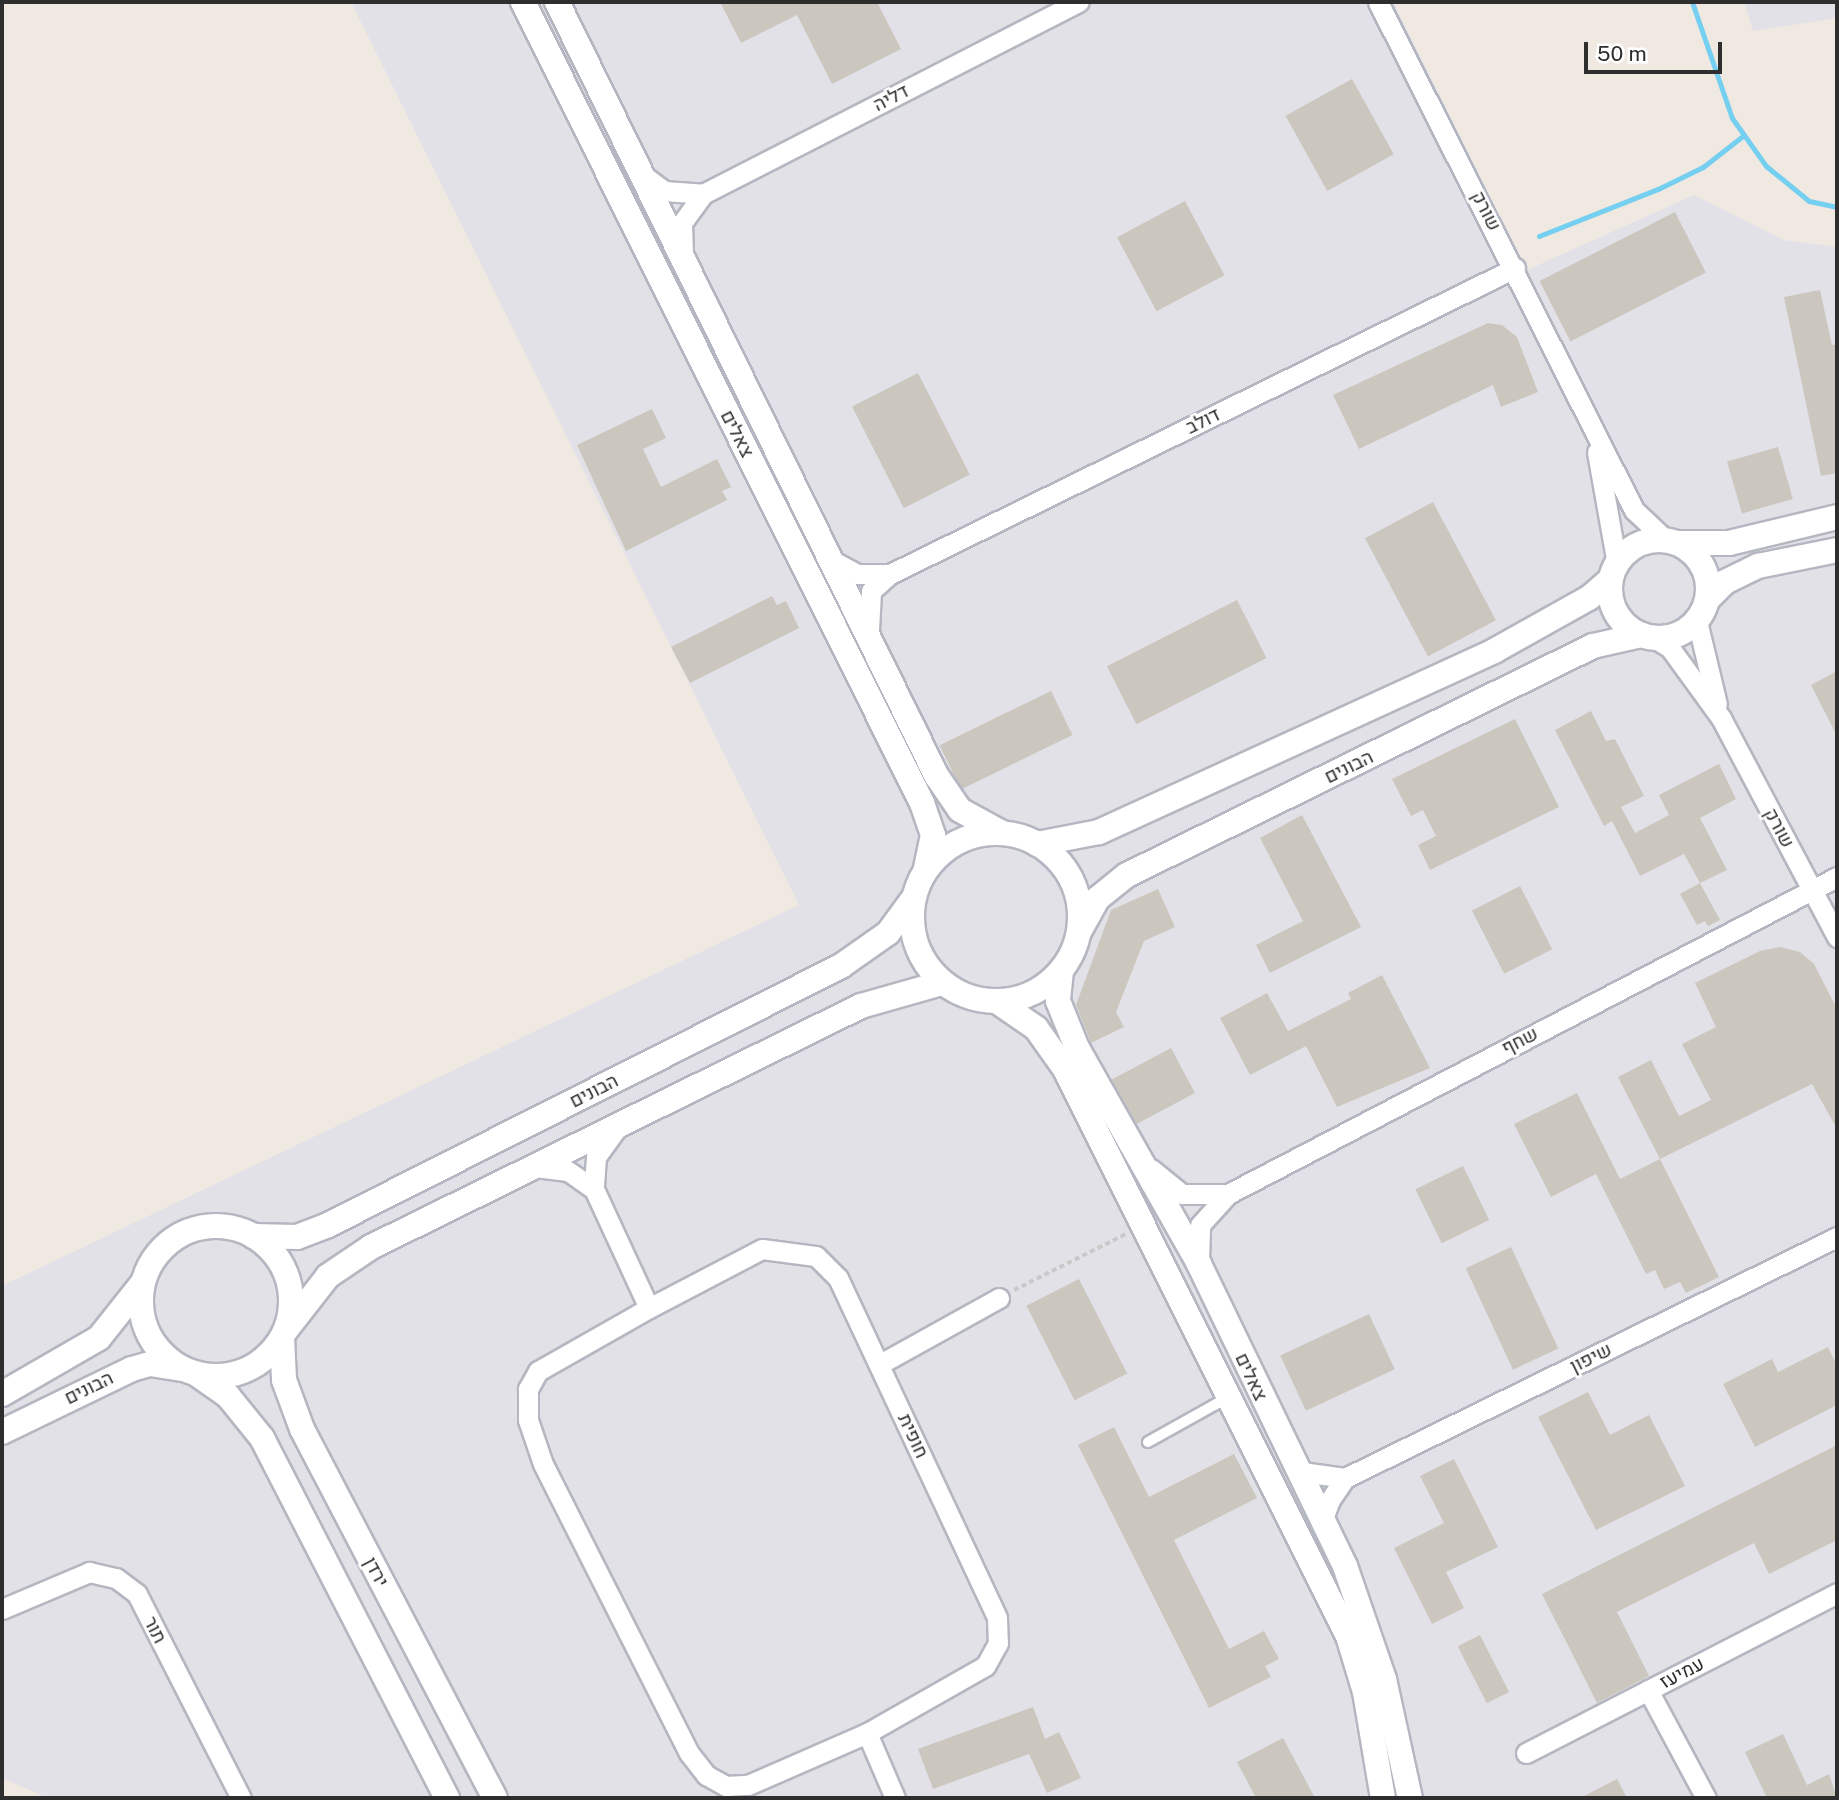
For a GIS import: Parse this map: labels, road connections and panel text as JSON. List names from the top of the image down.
{
  "streets": {
    "street": [
      "דליה",
      "שורק",
      "דולב",
      "צאלים",
      "הבונים",
      "שחף",
      "שיפון",
      "חופית",
      "ירדן",
      "תור",
      "עמיעז"
    ]
  },
  "crossings": [
    ["דליה", "צאלים"],
    ["שורק", "דולב"],
    ["שורק", "הבונים"],
    ["שורק", "שחף"],
    ["דולב", "צאלים"],
    ["צאלים", "הבונים"],
    ["צאלים", "שחף"],
    ["הבונים", "ירדן"]
  ],
  "scale_bar": "50 m"
}
